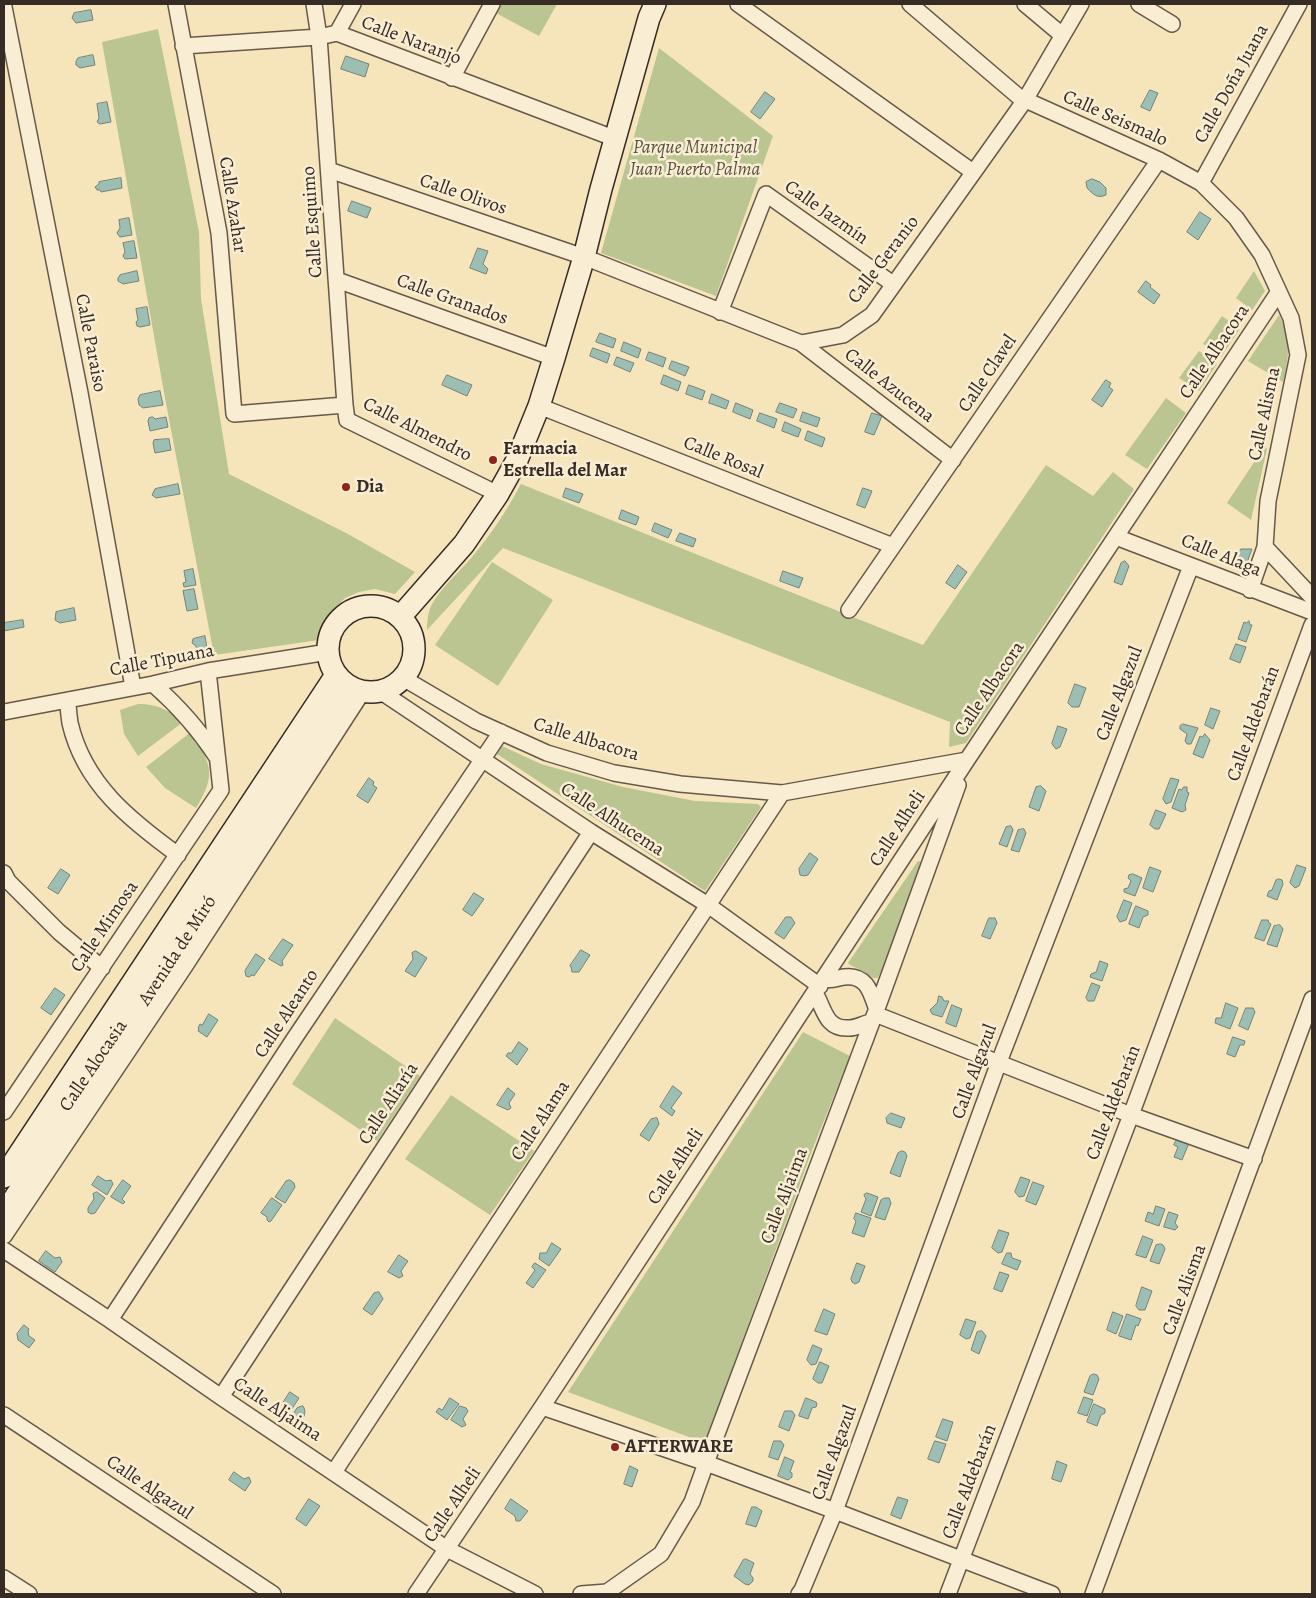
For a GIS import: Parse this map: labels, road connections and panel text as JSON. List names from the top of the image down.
{
  "streets": {
    "main road": ["Avenida de Miró"],
    "street": [
      "Calle Naranjo",
      "Calle Doña Juana",
      "Calle Seismalo",
      "Calle Olivos",
      "Calle Azahar",
      "Calle Jazmín",
      "Calle Esquimo",
      "Calle Geranio",
      "Calle Granados",
      "Calle Paraiso",
      "Calle Albacora",
      "Calle Clavel",
      "Calle Azucena",
      "Calle Alisma",
      "Calle Almendro",
      "Calle Rosal",
      "Calle Alaga",
      "Calle Tipuana",
      "Calle Algazul",
      "Calle Aldebarán",
      "Calle Alhucema",
      "Calle Alheli",
      "Calle Mimosa",
      "Calle Aleanto",
      "Calle Alocasia",
      "Calle Aliaría",
      "Calle Alama",
      "Calle Aljaima"
    ]
  },
  "crossings": [
    ["Calle Naranjo", "Calle Azahar"],
    ["Calle Naranjo", "Calle Esquimo"],
    ["Calle Doña Juana", "Calle Seismalo"],
    ["Calle Seismalo", "Calle Geranio"],
    ["Calle Seismalo", "Calle Albacora"],
    ["Calle Seismalo", "Calle Clavel"],
    ["Calle Seismalo", "Calle Alisma"],
    ["Calle Olivos", "Calle Esquimo"],
    ["Calle Azahar", "Calle Almendro"],
    ["Calle Jazmín", "Calle Geranio"],
    ["Calle Esquimo", "Calle Granados"],
    ["Calle Esquimo", "Calle Almendro"],
    ["Calle Geranio", "Calle Azucena"],
    ["Calle Paraiso", "Calle Tipuana"],
    ["Calle Albacora", "Calle Alisma"],
    ["Calle Albacora", "Calle Alaga"],
    ["Calle Albacora", "Calle Tipuana"],
    ["Calle Albacora", "Calle Alhucema"],
    ["Calle Albacora", "Calle Alheli"],
    ["Calle Albacora", "Avenida de Miró"],
    ["Calle Albacora", "Calle Aleanto"],
    ["Calle Albacora", "Calle Alocasia"],
    ["Calle Albacora", "Calle Alama"],
    ["Calle Albacora", "Calle Aljaima"],
    ["Calle Clavel", "Calle Azucena"],
    ["Calle Clavel", "Calle Rosal"],
    ["Calle Alisma", "Calle Alaga"],
    ["Calle Alaga", "Calle Algazul"],
    ["Calle Tipuana", "Calle Alhucema"],
    ["Calle Tipuana", "Calle Mimosa"],
    ["Calle Tipuana", "Avenida de Miró"],
    ["Calle Tipuana", "Calle Alocasia"],
    ["Calle Alhucema", "Calle Alheli"],
    ["Calle Alhucema", "Avenida de Miró"],
    ["Calle Alhucema", "Calle Aleanto"],
    ["Calle Alhucema", "Calle Alocasia"],
    ["Calle Alhucema", "Calle Aliaría"],
    ["Calle Alhucema", "Calle Alama"],
    ["Calle Alhucema", "Calle Aljaima"],
    ["Calle Alheli", "Calle Aljaima"],
    ["Avenida de Miró", "Calle Alocasia"],
    ["Calle Aleanto", "Calle Aljaima"],
    ["Calle Aliaría", "Calle Aljaima"],
    ["Calle Alama", "Calle Aljaima"]
  ],
  "parks": ["Parque Municipal Juan Puerto Palma"],
  "places": ["Farmacia Estrella del Mar", "Dia", "AFTERWARE"]
}
